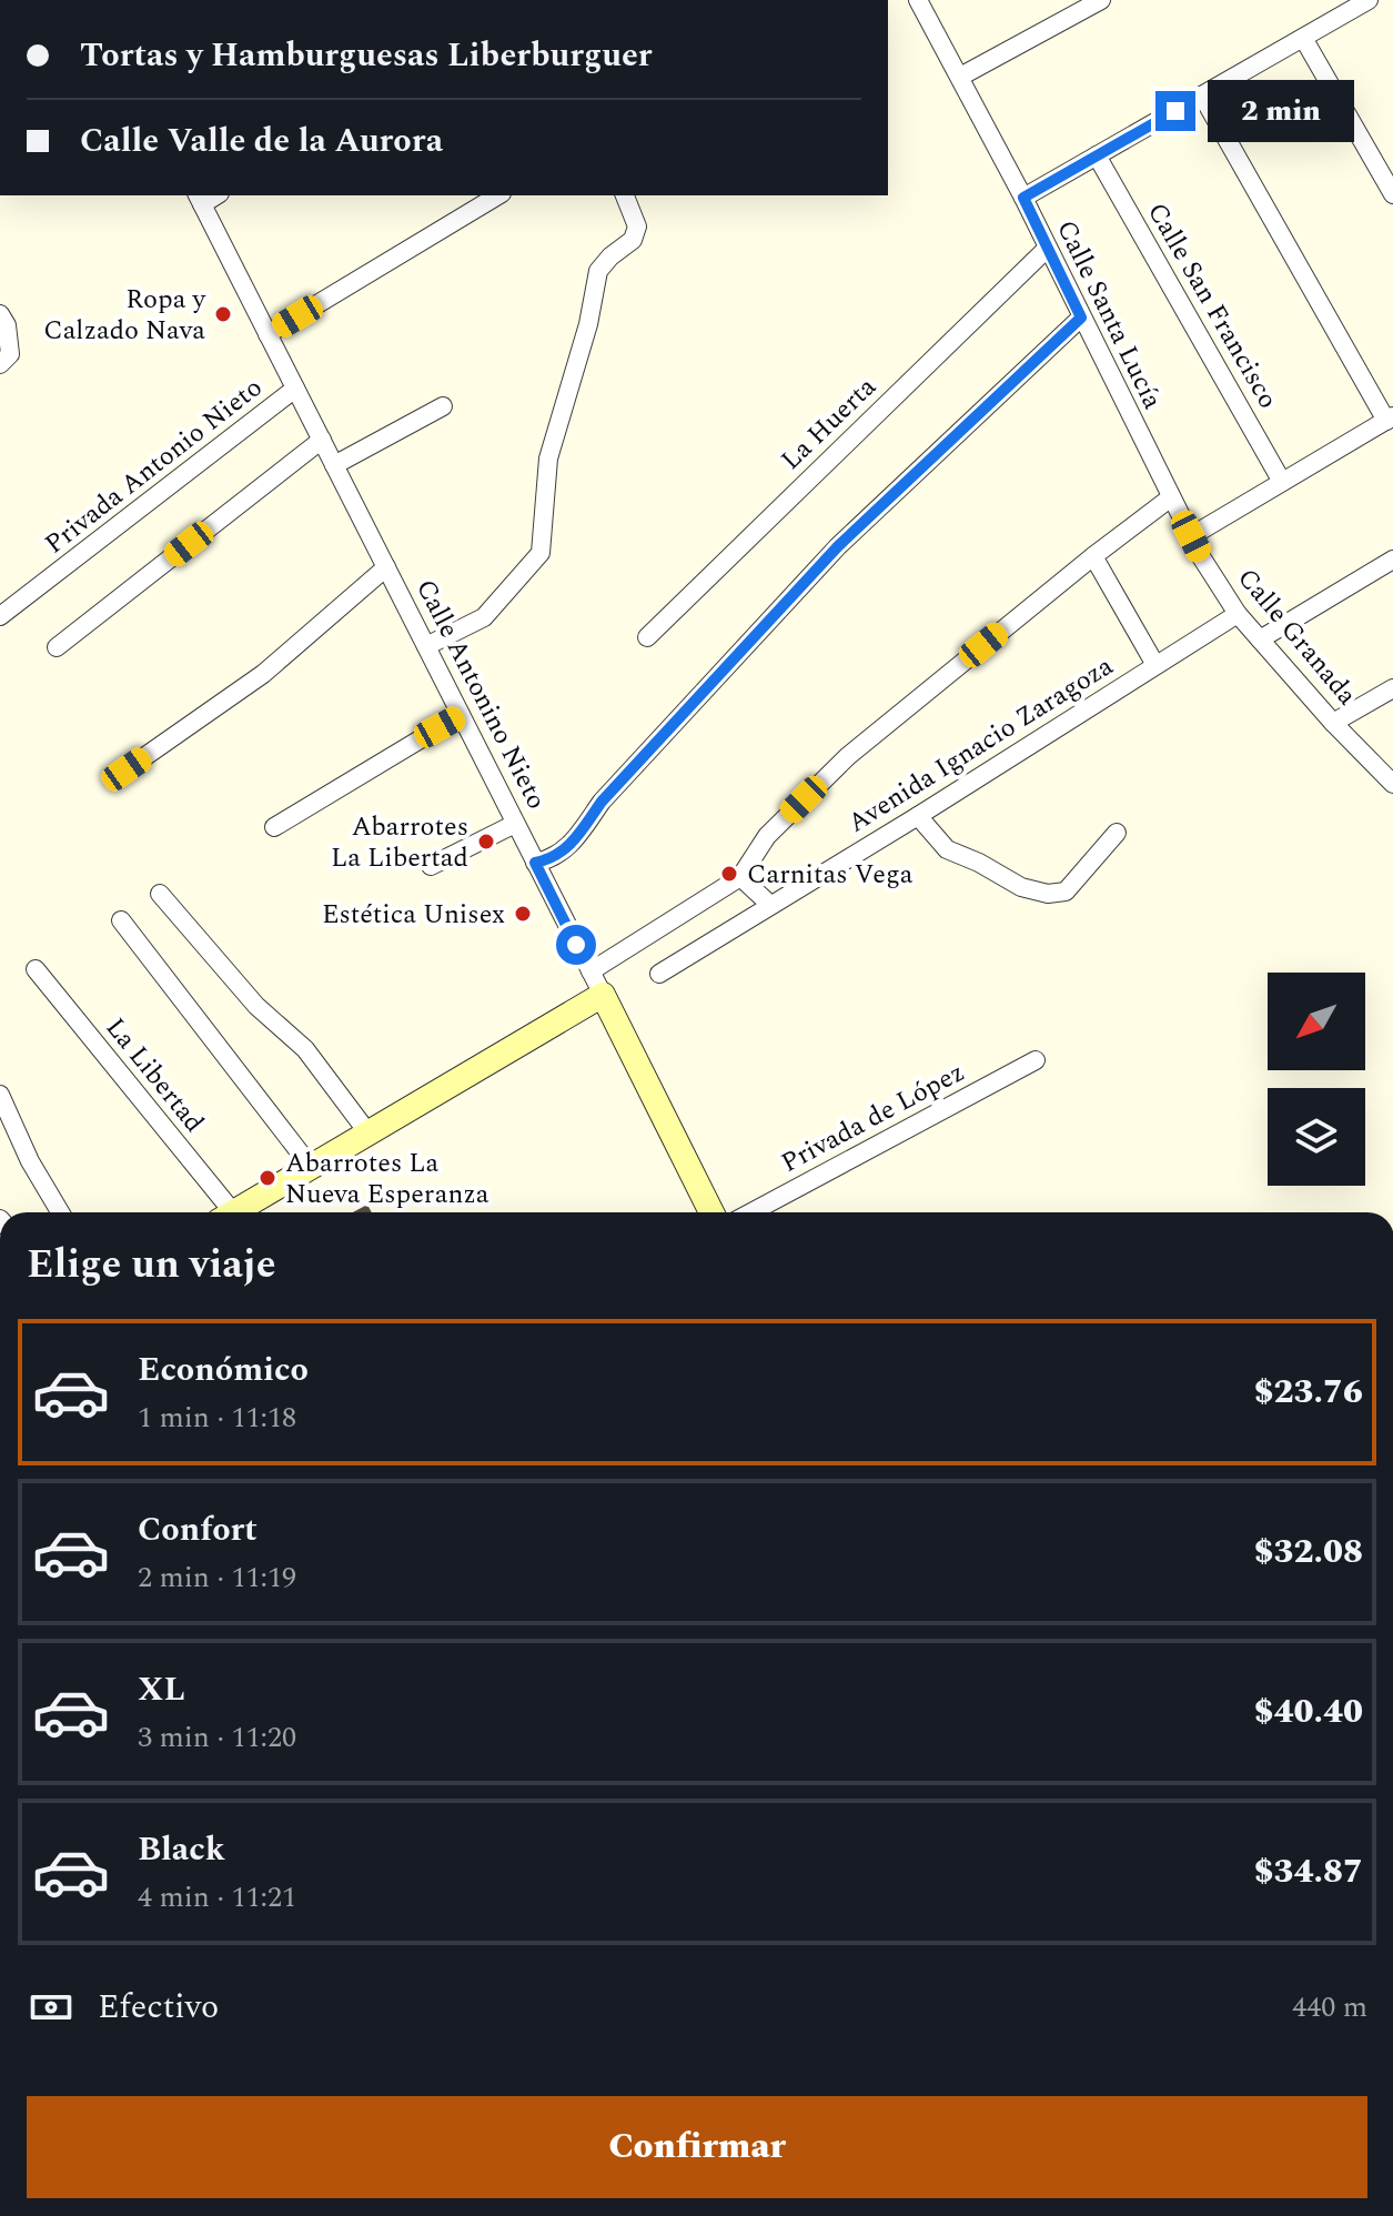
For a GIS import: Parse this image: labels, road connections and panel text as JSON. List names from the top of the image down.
{
  "streets": {
    "main road": ["Calle Antonino Nieto"],
    "street": [
      "Calle San Francisco",
      "Calle Santa Lucía",
      "La Huerta",
      "Privada Antonio Nieto",
      "Calle Granada",
      "Avenida Ignacio Zaragoza",
      "La Libertad",
      "Privada de López"
    ]
  },
  "crossings": [
    ["Calle Santa Lucía", "La Huerta"],
    ["Calle Santa Lucía", "Calle Granada"],
    ["Privada Antonio Nieto", "Calle Antonino Nieto"],
    ["Calle Granada", "Avenida Ignacio Zaragoza"]
  ],
  "places": [
    "Ropa y Calzado Nava",
    "Abarrotes La Libertad",
    "Carnitas Vega",
    "Estética Unisex",
    "Abarrotes La Nueva Esperanza"
  ],
  "north": "bottom left",
  "page": {
    "banner": ["Tortas y Hamburguesas Liberburguer", "Calle Valle de la Aurora"],
    "bubble": "2 min",
    "heading": "Elige un viaje",
    "list": [
      {
        "name": "Económico",
        "note": "1 min · 11:18",
        "value": "$23.76"
      },
      {
        "name": "Confort",
        "note": "2 min · 11:19",
        "value": "$32.08"
      },
      {
        "name": "XL",
        "note": "3 min · 11:20",
        "value": "$40.40"
      },
      {
        "name": "Black",
        "note": "4 min · 11:21",
        "value": "$34.87"
      }
    ],
    "pay": ["Efectivo", "440 m"],
    "buttons": "Confirmar"
  }
}
